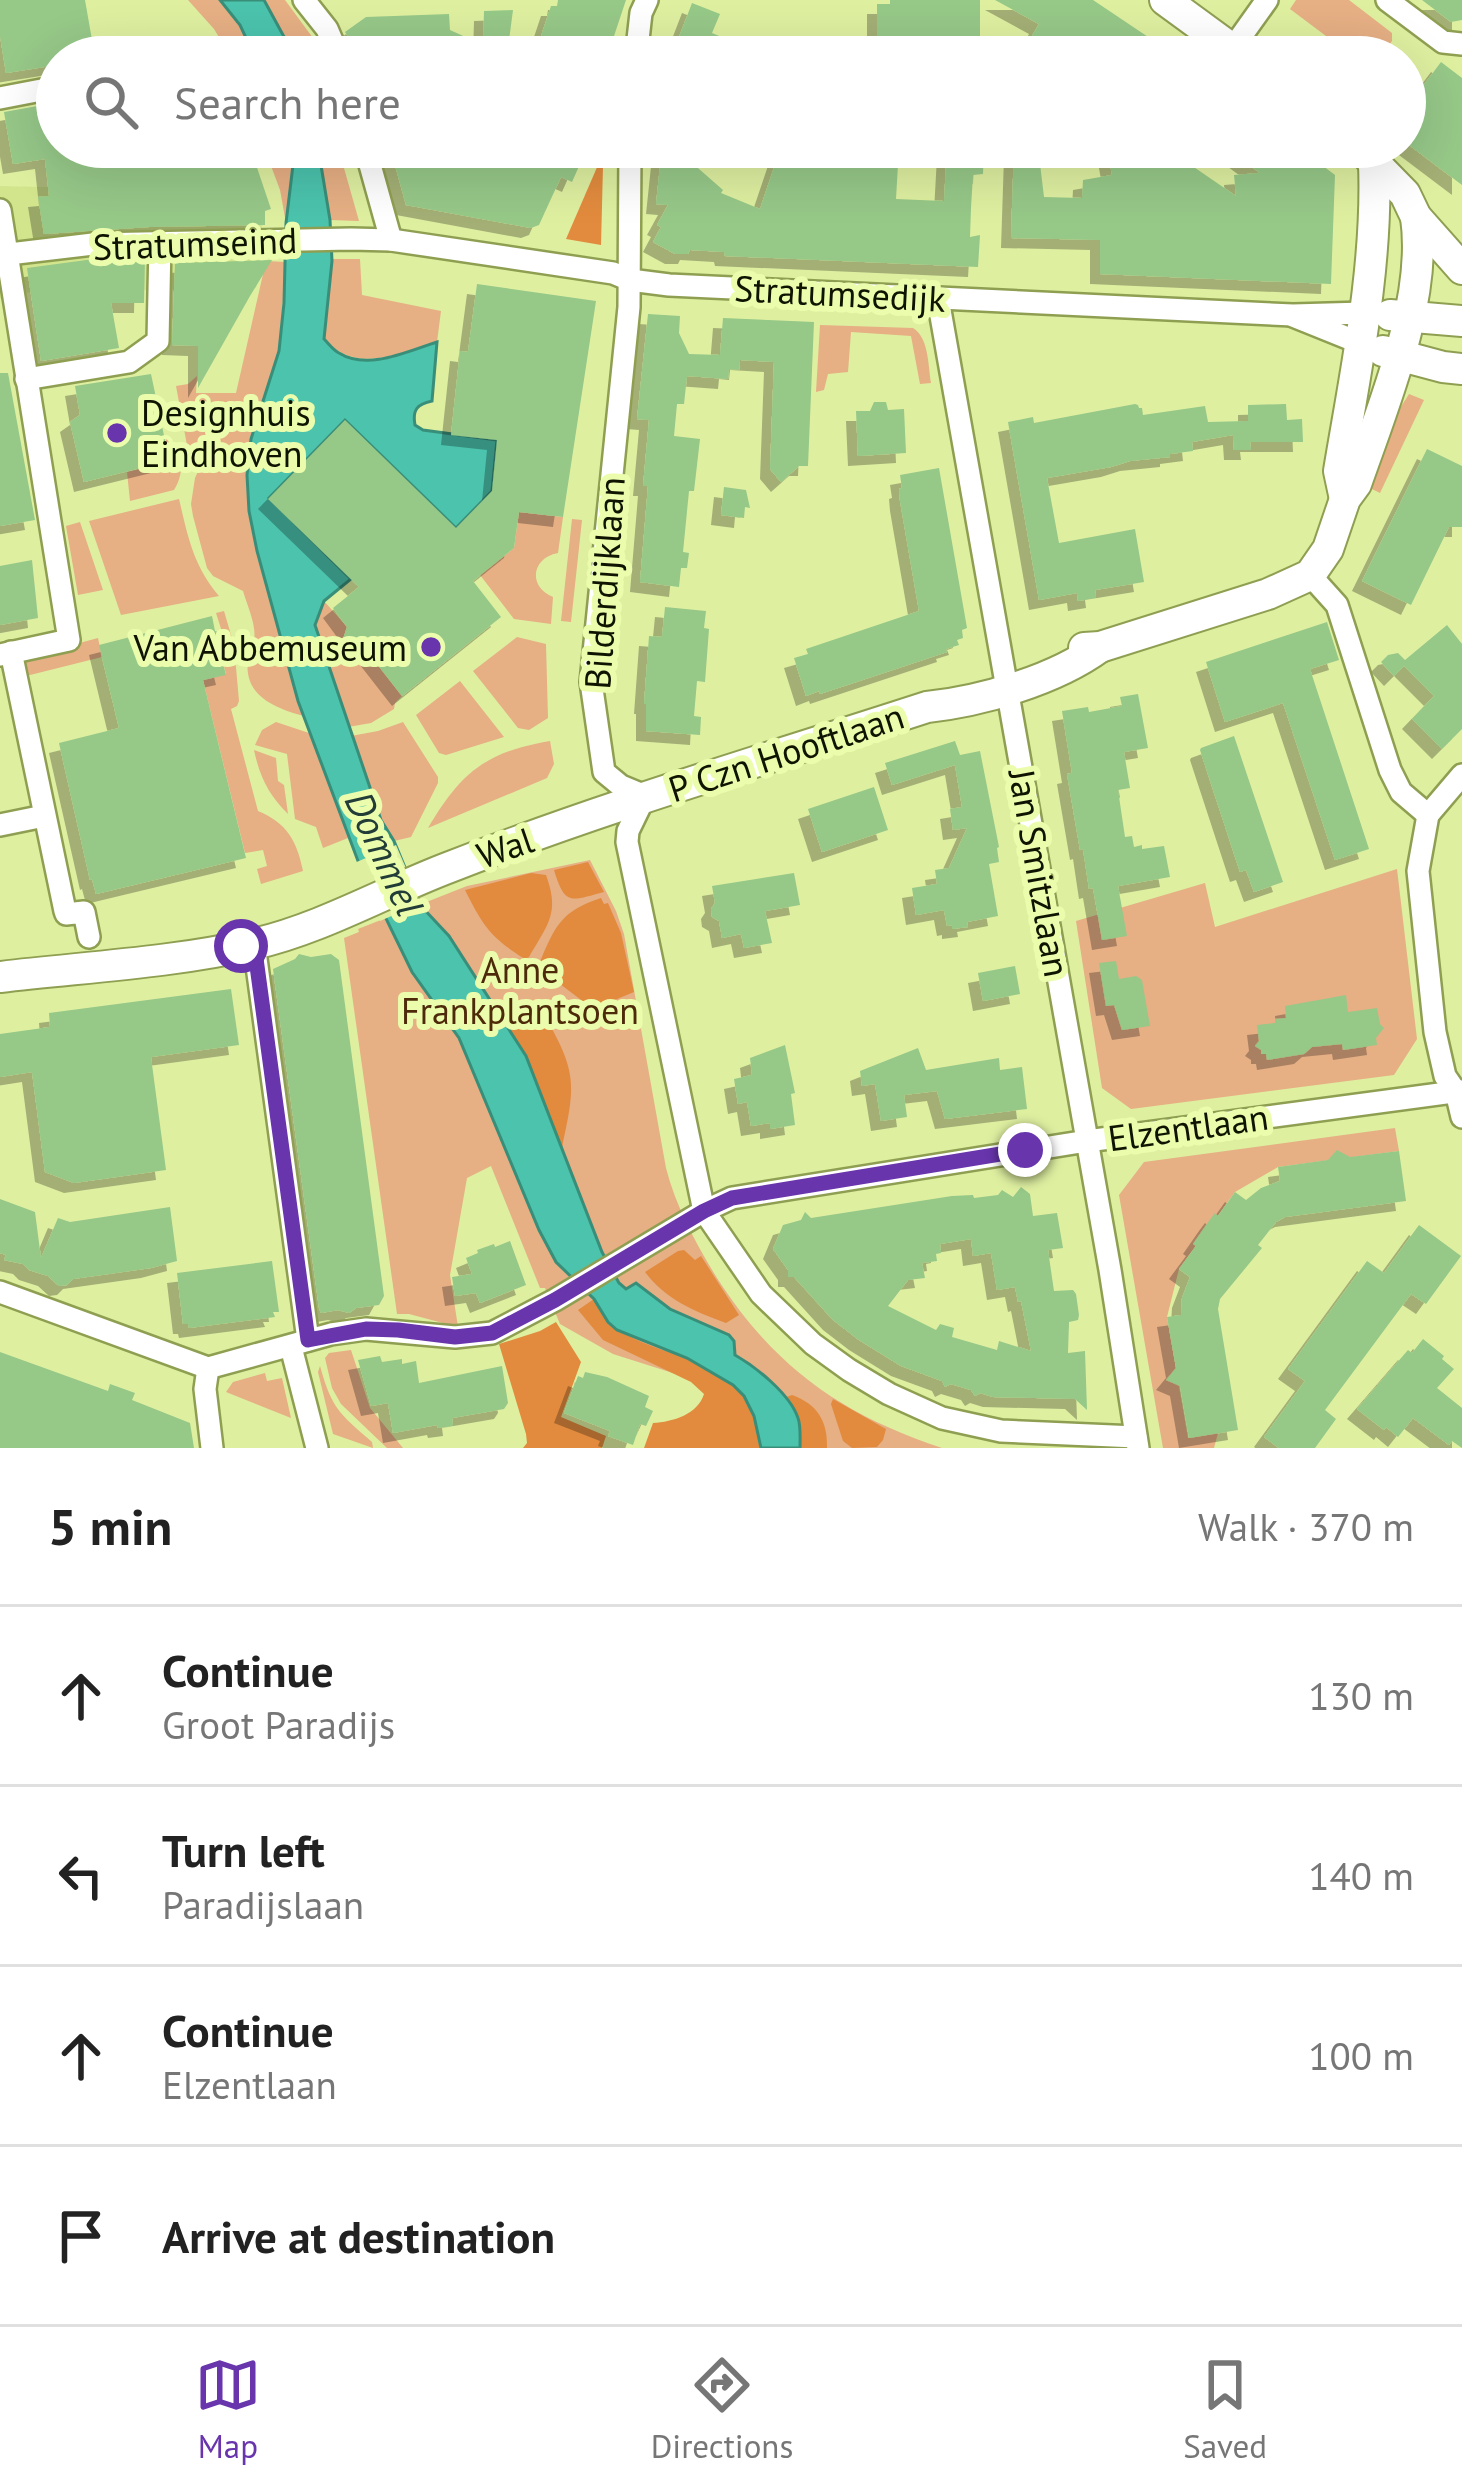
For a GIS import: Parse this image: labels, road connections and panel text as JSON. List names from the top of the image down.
{
  "streets": {
    "street": [
      "Stratumseind",
      "Stratumsedijk",
      "Bilderdijklaan",
      "P Czn Hooftlaan",
      "Wal",
      "Jan Smitzlaan",
      "Elzentlaan"
    ]
  },
  "crossings": [
    ["Stratumseind", "Stratumsedijk"],
    ["Stratumsedijk", "Bilderdijklaan"],
    ["Stratumsedijk", "Jan Smitzlaan"],
    ["Bilderdijklaan", "P Czn Hooftlaan"],
    ["Bilderdijklaan", "Wal"],
    ["P Czn Hooftlaan", "Wal"],
    ["P Czn Hooftlaan", "Jan Smitzlaan"],
    ["Jan Smitzlaan", "Elzentlaan"]
  ],
  "water": ["Dommel"],
  "parks": ["Anne Frankplantsoen"],
  "places": ["Designhuis Eindhoven", "Van Abbemuseum"],
  "page": {
    "search": "Search here",
    "heading": ["5 min", "Walk · 370 m"],
    "list": [
      ["Continue", "Groot Paradijs", "130 m"],
      ["Turn left", "Paradijslaan", "140 m"],
      ["Continue", "Elzentlaan", "100 m"],
      "Arrive at destination"
    ],
    "nav": ["Map", "Directions", "Saved"]
  }
}
